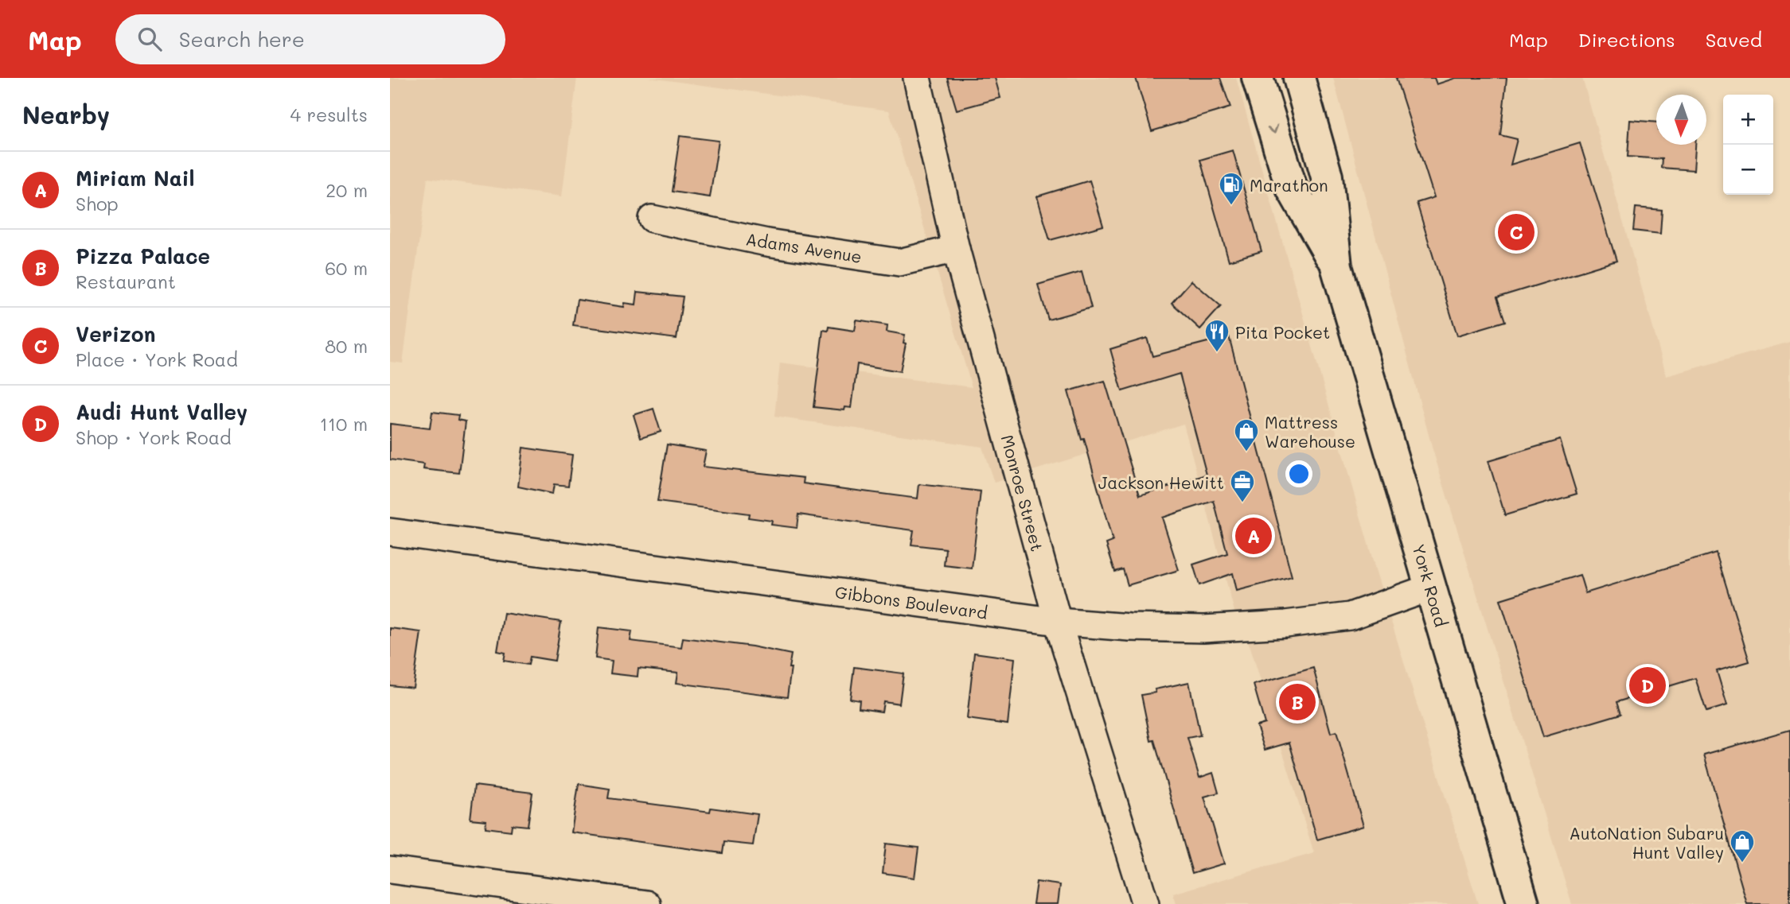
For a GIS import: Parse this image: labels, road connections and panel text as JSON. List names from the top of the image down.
{
  "streets": {
    "main road": ["York Road"],
    "street": ["Adams Avenue", "Monroe Street", "Gibbons Boulevard"]
  },
  "crossings": [
    ["Adams Avenue", "Monroe Street"],
    ["Monroe Street", "Gibbons Boulevard"],
    ["York Road", "Gibbons Boulevard"]
  ],
  "places": {
    "fuel station": ["Marathon"],
    "restaurant": ["Pita Pocket"],
    "shop": ["Mattress Warehouse", "AutoNation Subaru Hunt Valley"],
    "office": ["Jackson Hewitt"]
  },
  "north": "bottom",
  "page": {
    "header": "Map",
    "search": "Search here",
    "nav": ["Map", "Directions", "Saved"],
    "heading": ["Nearby", "4 results"],
    "map_buttons": ["+", "−"],
    "list": [
      {
        "mark": "A",
        "name": "Miriam Nail",
        "note": "Shop",
        "value": "20 m"
      },
      {
        "mark": "B",
        "name": "Pizza Palace",
        "note": "Restaurant",
        "value": "60 m"
      },
      {
        "mark": "C",
        "name": "Verizon",
        "note": "Place · York Road",
        "value": "80 m"
      },
      {
        "mark": "D",
        "name": "Audi Hunt Valley",
        "note": "Shop · York Road",
        "value": "110 m"
      }
    ],
    "pins": [
      "C",
      "A",
      "D",
      "B"
    ]
  }
}
